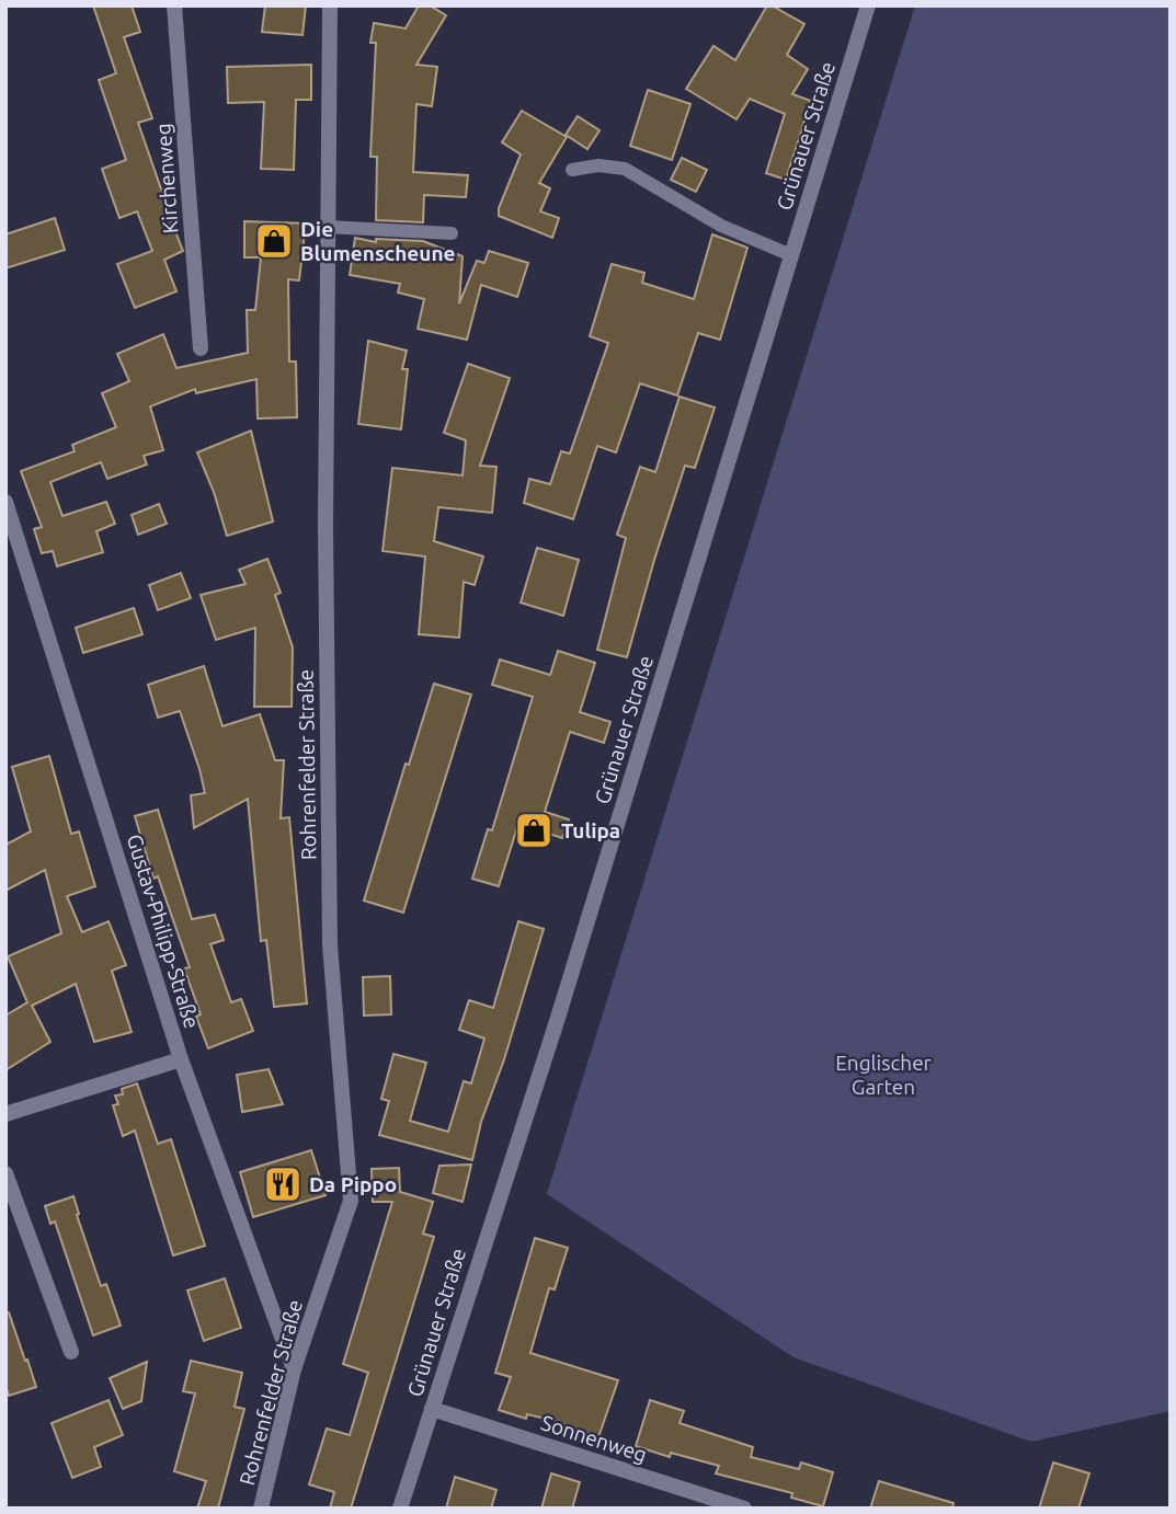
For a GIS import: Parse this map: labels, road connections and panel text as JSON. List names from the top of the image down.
{
  "streets": {
    "street": [
      "Grünauer Straße",
      "Kirchenweg",
      "Rohrenfelder Straße",
      "Gustav-Philipp-Straße",
      "Sonnenweg"
    ]
  },
  "crossings": [
    ["Grünauer Straße", "Sonnenweg"],
    ["Rohrenfelder Straße", "Gustav-Philipp-Straße"]
  ],
  "parks": ["Englischer Garten"],
  "places": {
    "shop": ["Die Blumenscheune", "Tulipa"],
    "restaurant": ["Da Pippo"]
  }
}
